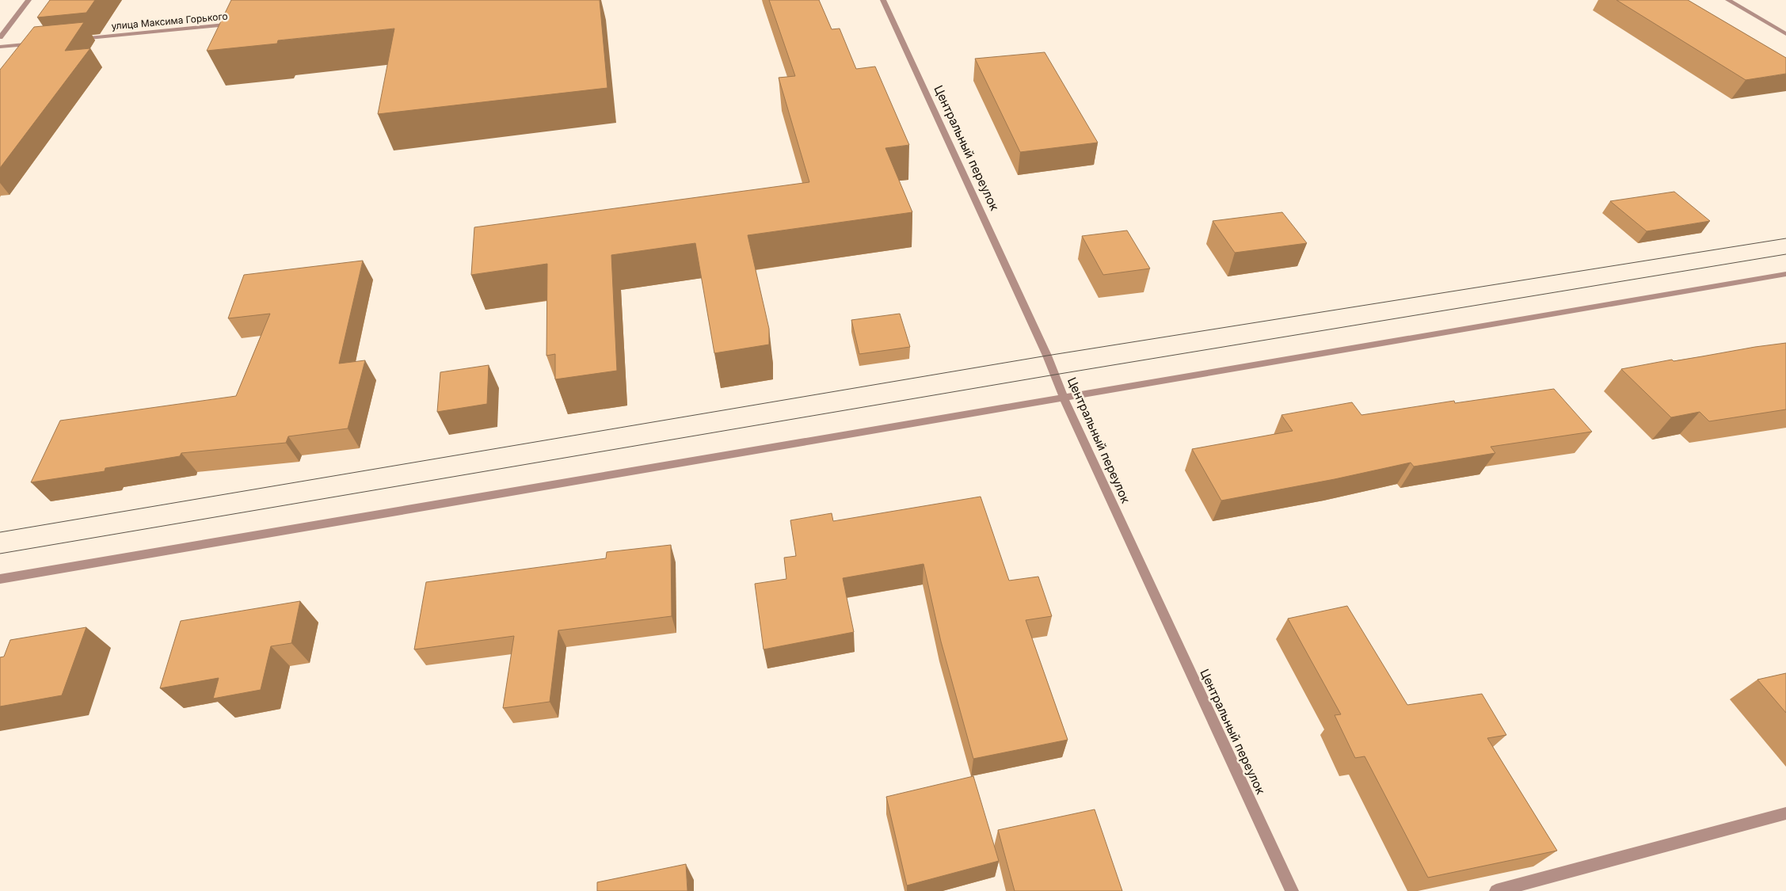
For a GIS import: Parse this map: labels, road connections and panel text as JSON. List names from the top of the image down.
{
  "streets": {
    "street": ["улица Максима Горького", "Центральный переулок"]
  }
}
